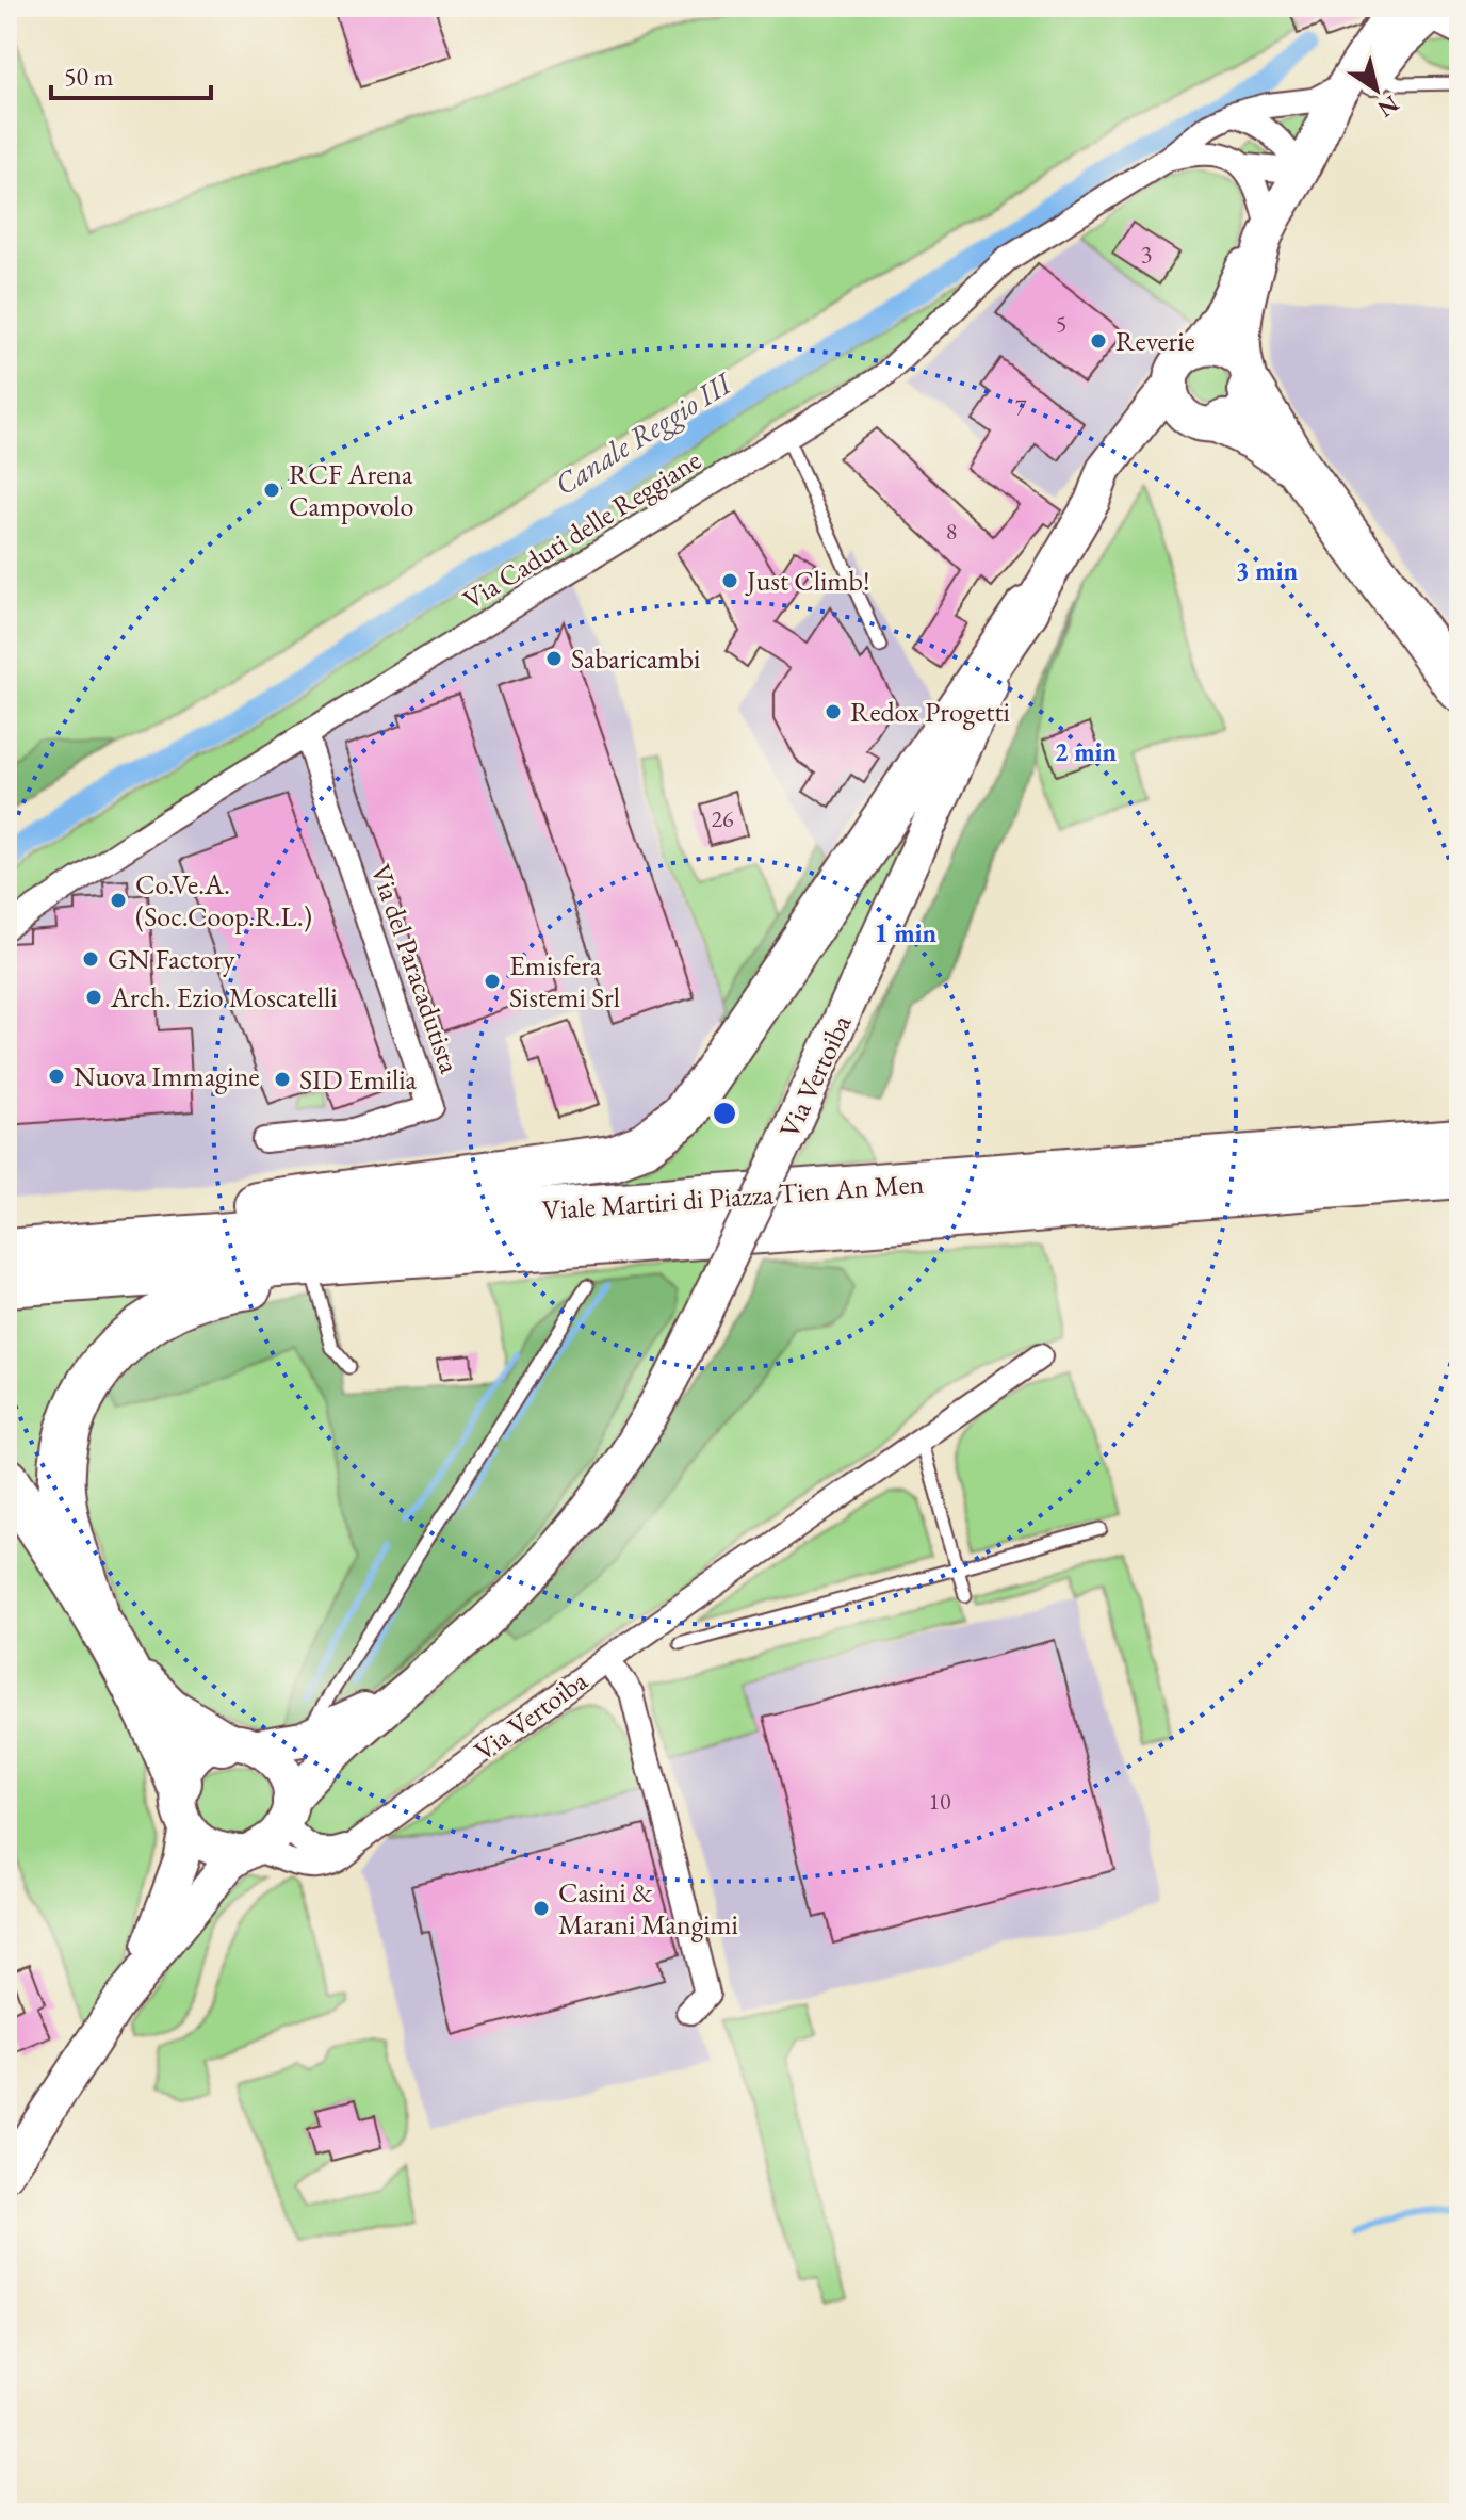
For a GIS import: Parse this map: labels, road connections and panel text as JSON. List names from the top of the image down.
{
  "streets": {
    "highway": ["Viale Martiri di Piazza Tien An Men"],
    "main road": ["Via Vertoiba"],
    "street": ["Via Caduti delle Reggiane", "Via del Paracadutista"]
  },
  "crossings": [
    ["Via Caduti delle Reggiane", "Via del Paracadutista"],
    ["Via Caduti delle Reggiane", "Via Vertoiba"]
  ],
  "water": ["Canale Reggio III"],
  "places": [
    "Reverie",
    "RCF Arena Campovolo",
    "Just Climb!",
    "Sabaricambi",
    "Redox Progetti",
    "Co.Ve.A. (Soc.Coop.R.L.)",
    "GN Factory",
    "Emisfera Sistemi Srl",
    "Arch. Ezio Moscatelli",
    "Nuova Immagine",
    "SID Emilia",
    "Casini & Marani Mangimi"
  ],
  "house_numbers": [
    "3",
    "5",
    "7",
    "8",
    "26",
    "10"
  ],
  "scale_bar": "50 m",
  "north": "bottom right",
  "rings": ["3 min", "2 min", "1 min"]
}
